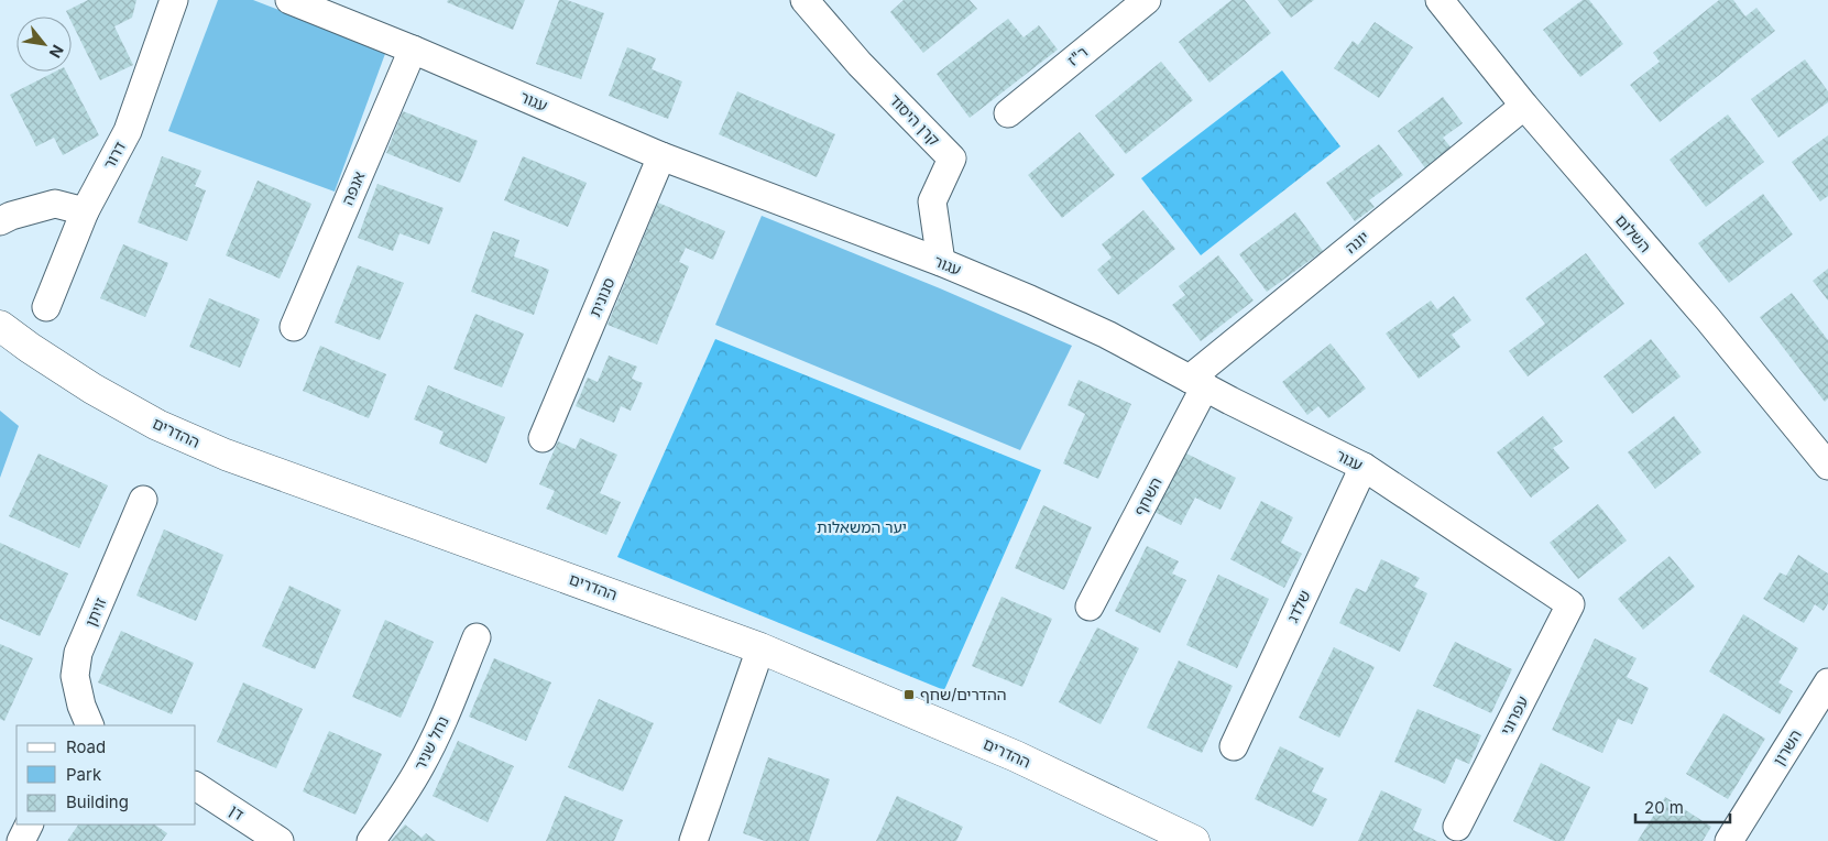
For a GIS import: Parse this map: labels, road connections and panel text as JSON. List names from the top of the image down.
{
  "streets": {
    "street": [
      "ר\"ז",
      "עגור",
      "קרן היסוד",
      "דרור",
      "אנפה",
      "השלום",
      "יונה",
      "סנונית",
      "ההדרים",
      "השחף",
      "שלדג",
      "זויתן",
      "עפרוני",
      "נחל שניר",
      "השרון",
      "דן"
    ]
  },
  "crossings": [
    ["עגור", "קרן היסוד"],
    ["עגור", "אנפה"],
    ["עגור", "יונה"],
    ["עגור", "סנונית"],
    ["עגור", "השחף"],
    ["עגור", "שלדג"],
    ["עגור", "עפרוני"],
    ["השלום", "יונה"],
    ["יונה", "השחף"]
  ],
  "parks": ["יער המשאלות"],
  "places": {
    "transit": ["ההדרים/שחף"]
  },
  "legend": ["Road", "Park", "Building"],
  "scale_bar": "20 m",
  "north": "bottom right"
}
